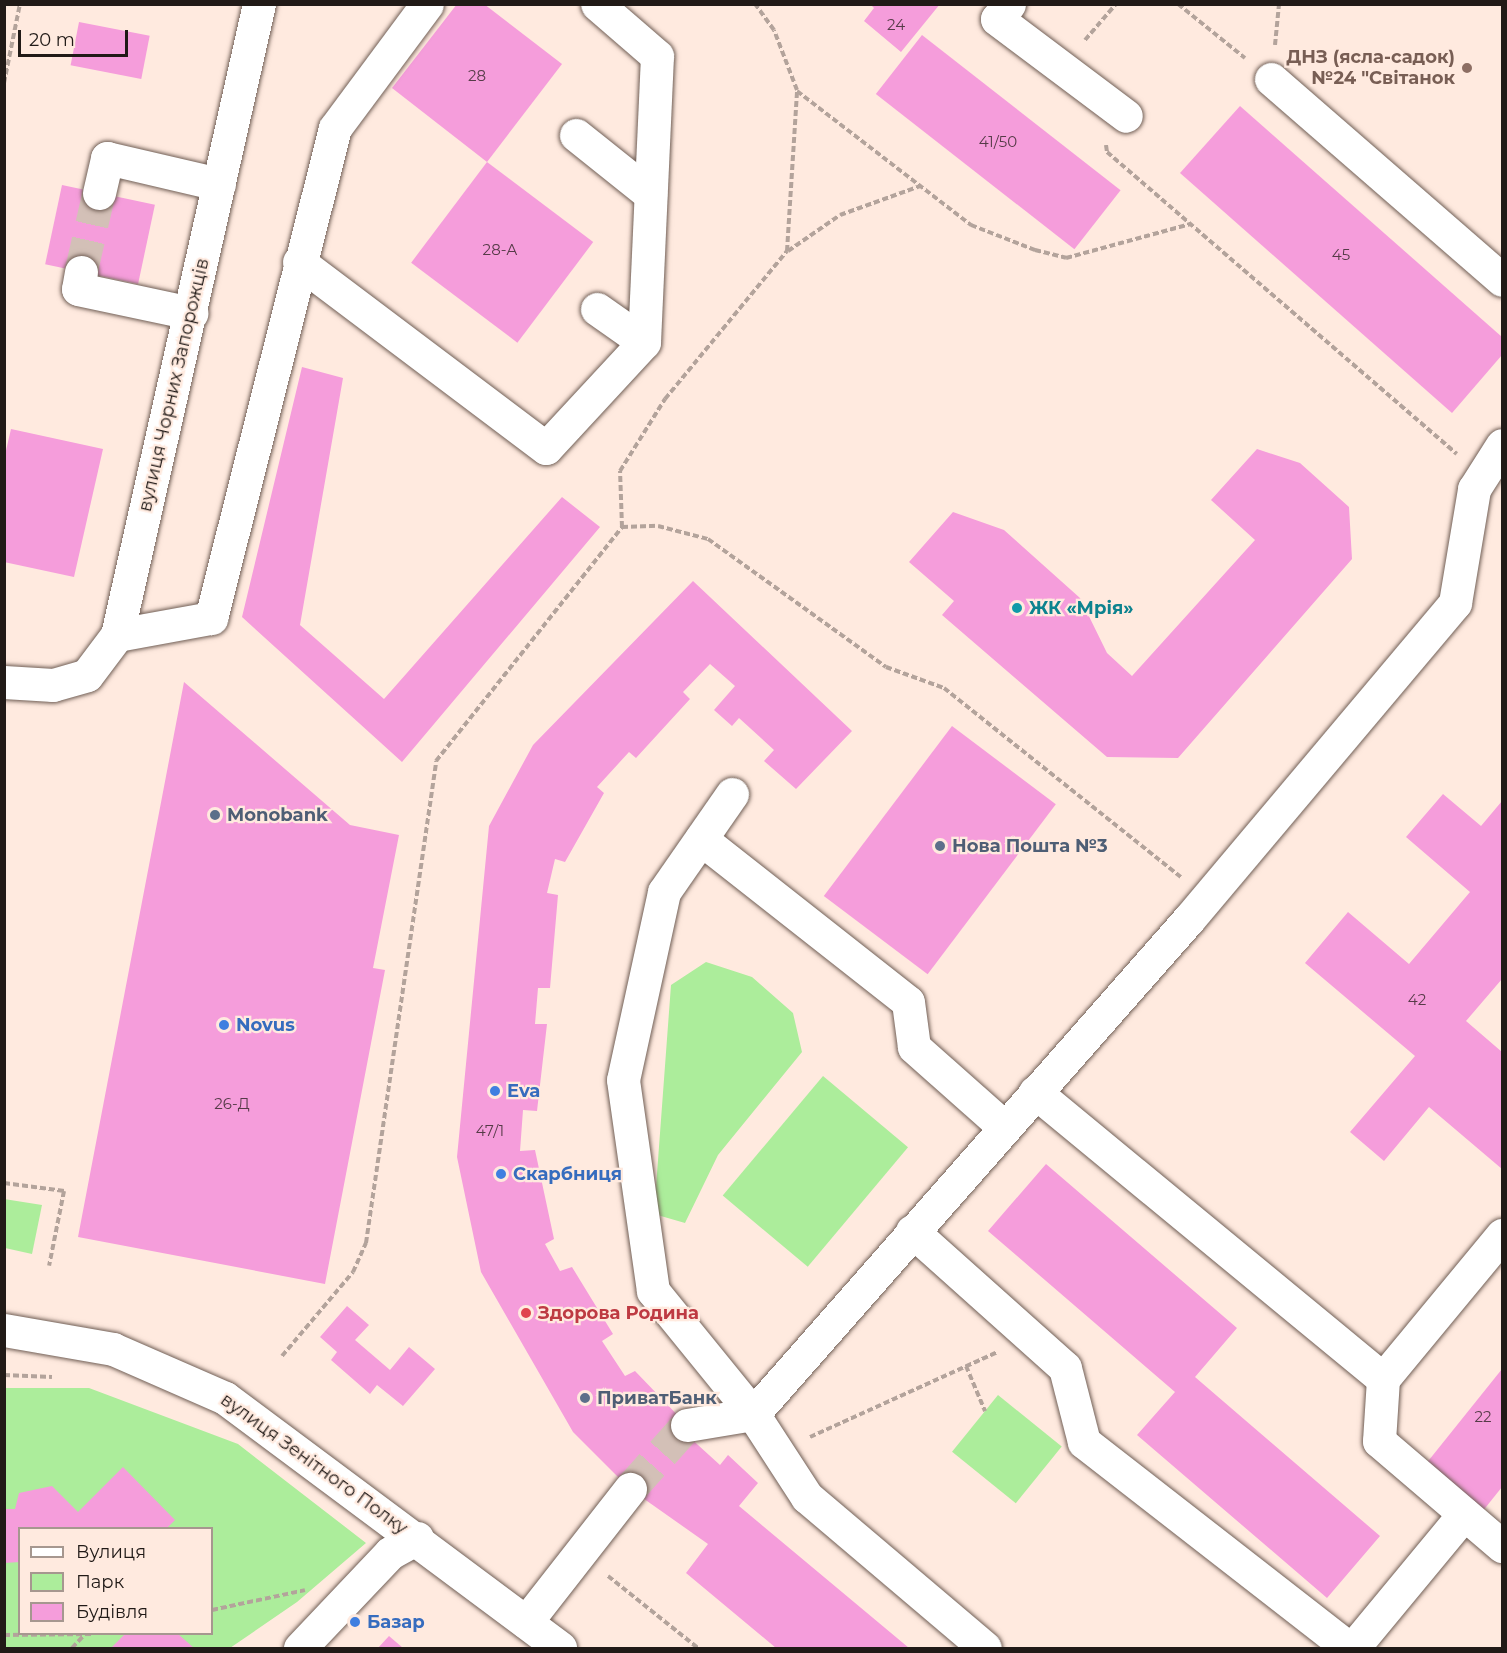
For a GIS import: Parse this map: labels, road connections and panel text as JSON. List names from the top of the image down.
{
  "streets": {
    "street": ["вулиця Чорних Запорожців", "вулиця Зенітного Полку"]
  },
  "places": [
    "ДНЗ (ясла-садок) №24 \"Світанок",
    "ЖК «Мрія»",
    "Monobank",
    "Нова Пошта №3",
    "Novus",
    "Eva",
    "Скарбниця",
    "Здорова Родина",
    "ПриватБанк",
    "Базар"
  ],
  "house_numbers": [
    "24",
    "28",
    "41/50",
    "28-А",
    "45",
    "42",
    "26-Д",
    "47/1",
    "22"
  ],
  "legend": ["Вулиця", "Парк", "Будівля"],
  "scale_bar": "20 m"
}
